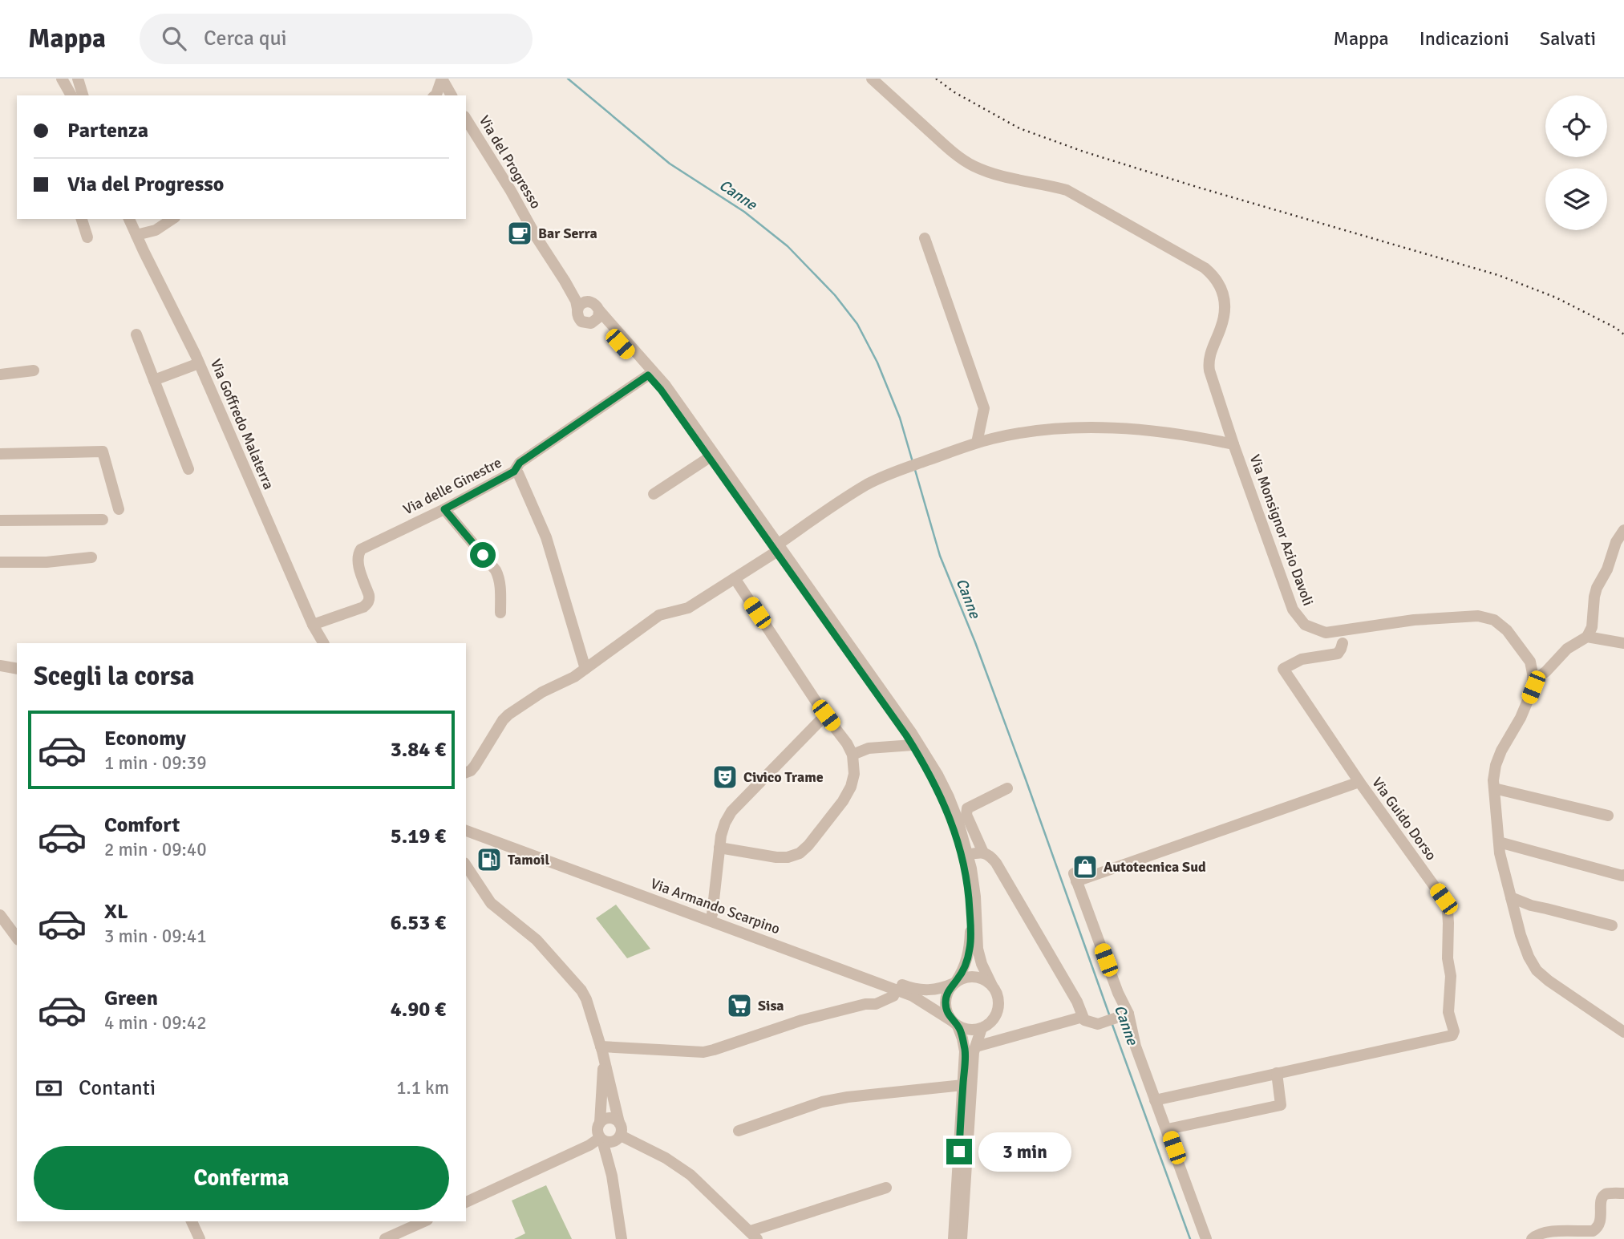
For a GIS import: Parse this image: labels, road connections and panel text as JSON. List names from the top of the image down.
{
  "streets": {
    "street": [
      "Via del Progresso",
      "Via Goffredo Malaterra",
      "Via delle Ginestre",
      "Via Monsignor Azio Davoli",
      "Via Guido Dorso",
      "Via Armando Scarpino"
    ]
  },
  "crossings": [
    ["Via Goffredo Malaterra", "Via delle Ginestre"],
    ["Via Monsignor Azio Davoli", "Via Guido Dorso"]
  ],
  "water": ["Canne"],
  "places": {
    "cafe": ["Bar Serra"],
    "theatre": ["Civico Trame"],
    "fuel station": ["Tamoil"],
    "shop": ["Autotecnica Sud"],
    "supermarket": ["Sisa"]
  },
  "page": {
    "header": "Mappa",
    "search": "Cerca qui",
    "nav": ["Mappa", "Indicazioni", "Salvati"],
    "banner": ["Partenza", "Via del Progresso"],
    "heading": "Scegli la corsa",
    "list": [
      {
        "name": "Economy",
        "note": "1 min · 09:39",
        "value": "3.84 €"
      },
      {
        "name": "Comfort",
        "note": "2 min · 09:40",
        "value": "5.19 €"
      },
      {
        "name": "XL",
        "note": "3 min · 09:41",
        "value": "6.53 €"
      },
      {
        "name": "Green",
        "note": "4 min · 09:42",
        "value": "4.90 €"
      }
    ],
    "pay": ["Contanti", "1.1 km"],
    "bubble": "3 min",
    "buttons": "Conferma"
  }
}
